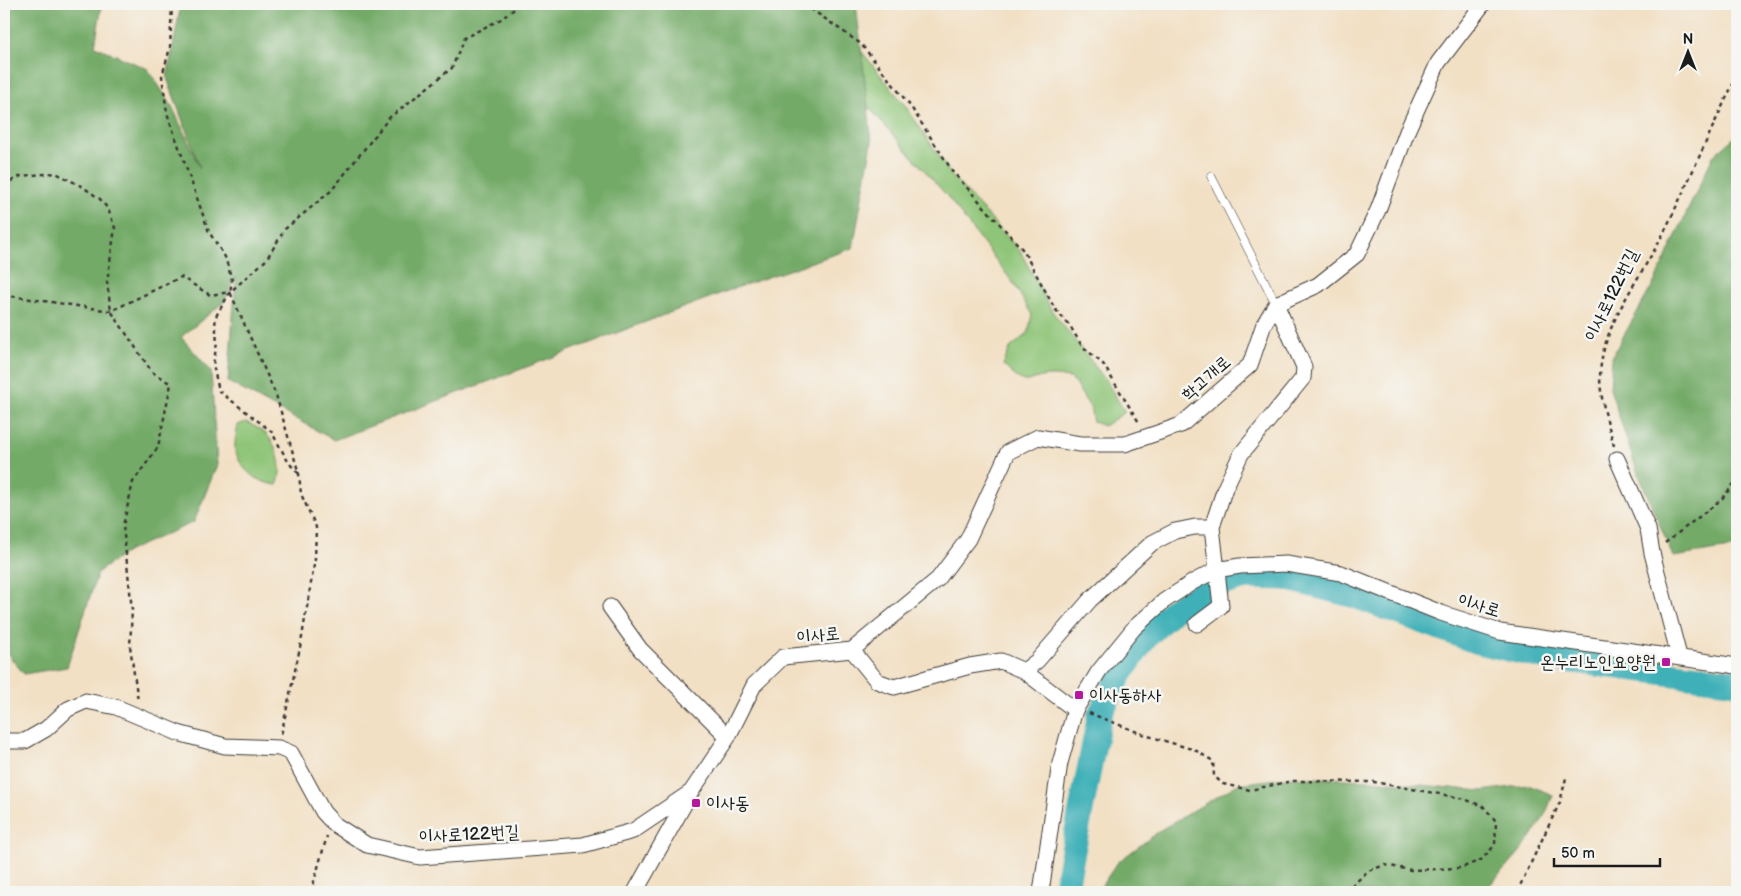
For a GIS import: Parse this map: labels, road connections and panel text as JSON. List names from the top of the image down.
{
  "streets": {
    "street": ["이사로122번길", "학고개로", "이사로"]
  },
  "crossings": [
    ["이사로122번길", "이사로"],
    ["학고개로", "이사로"]
  ],
  "places": {
    "transit": ["온누리노인요양원", "이사동하사", "이사동"]
  },
  "scale_bar": "50 m",
  "north": "top"
}
